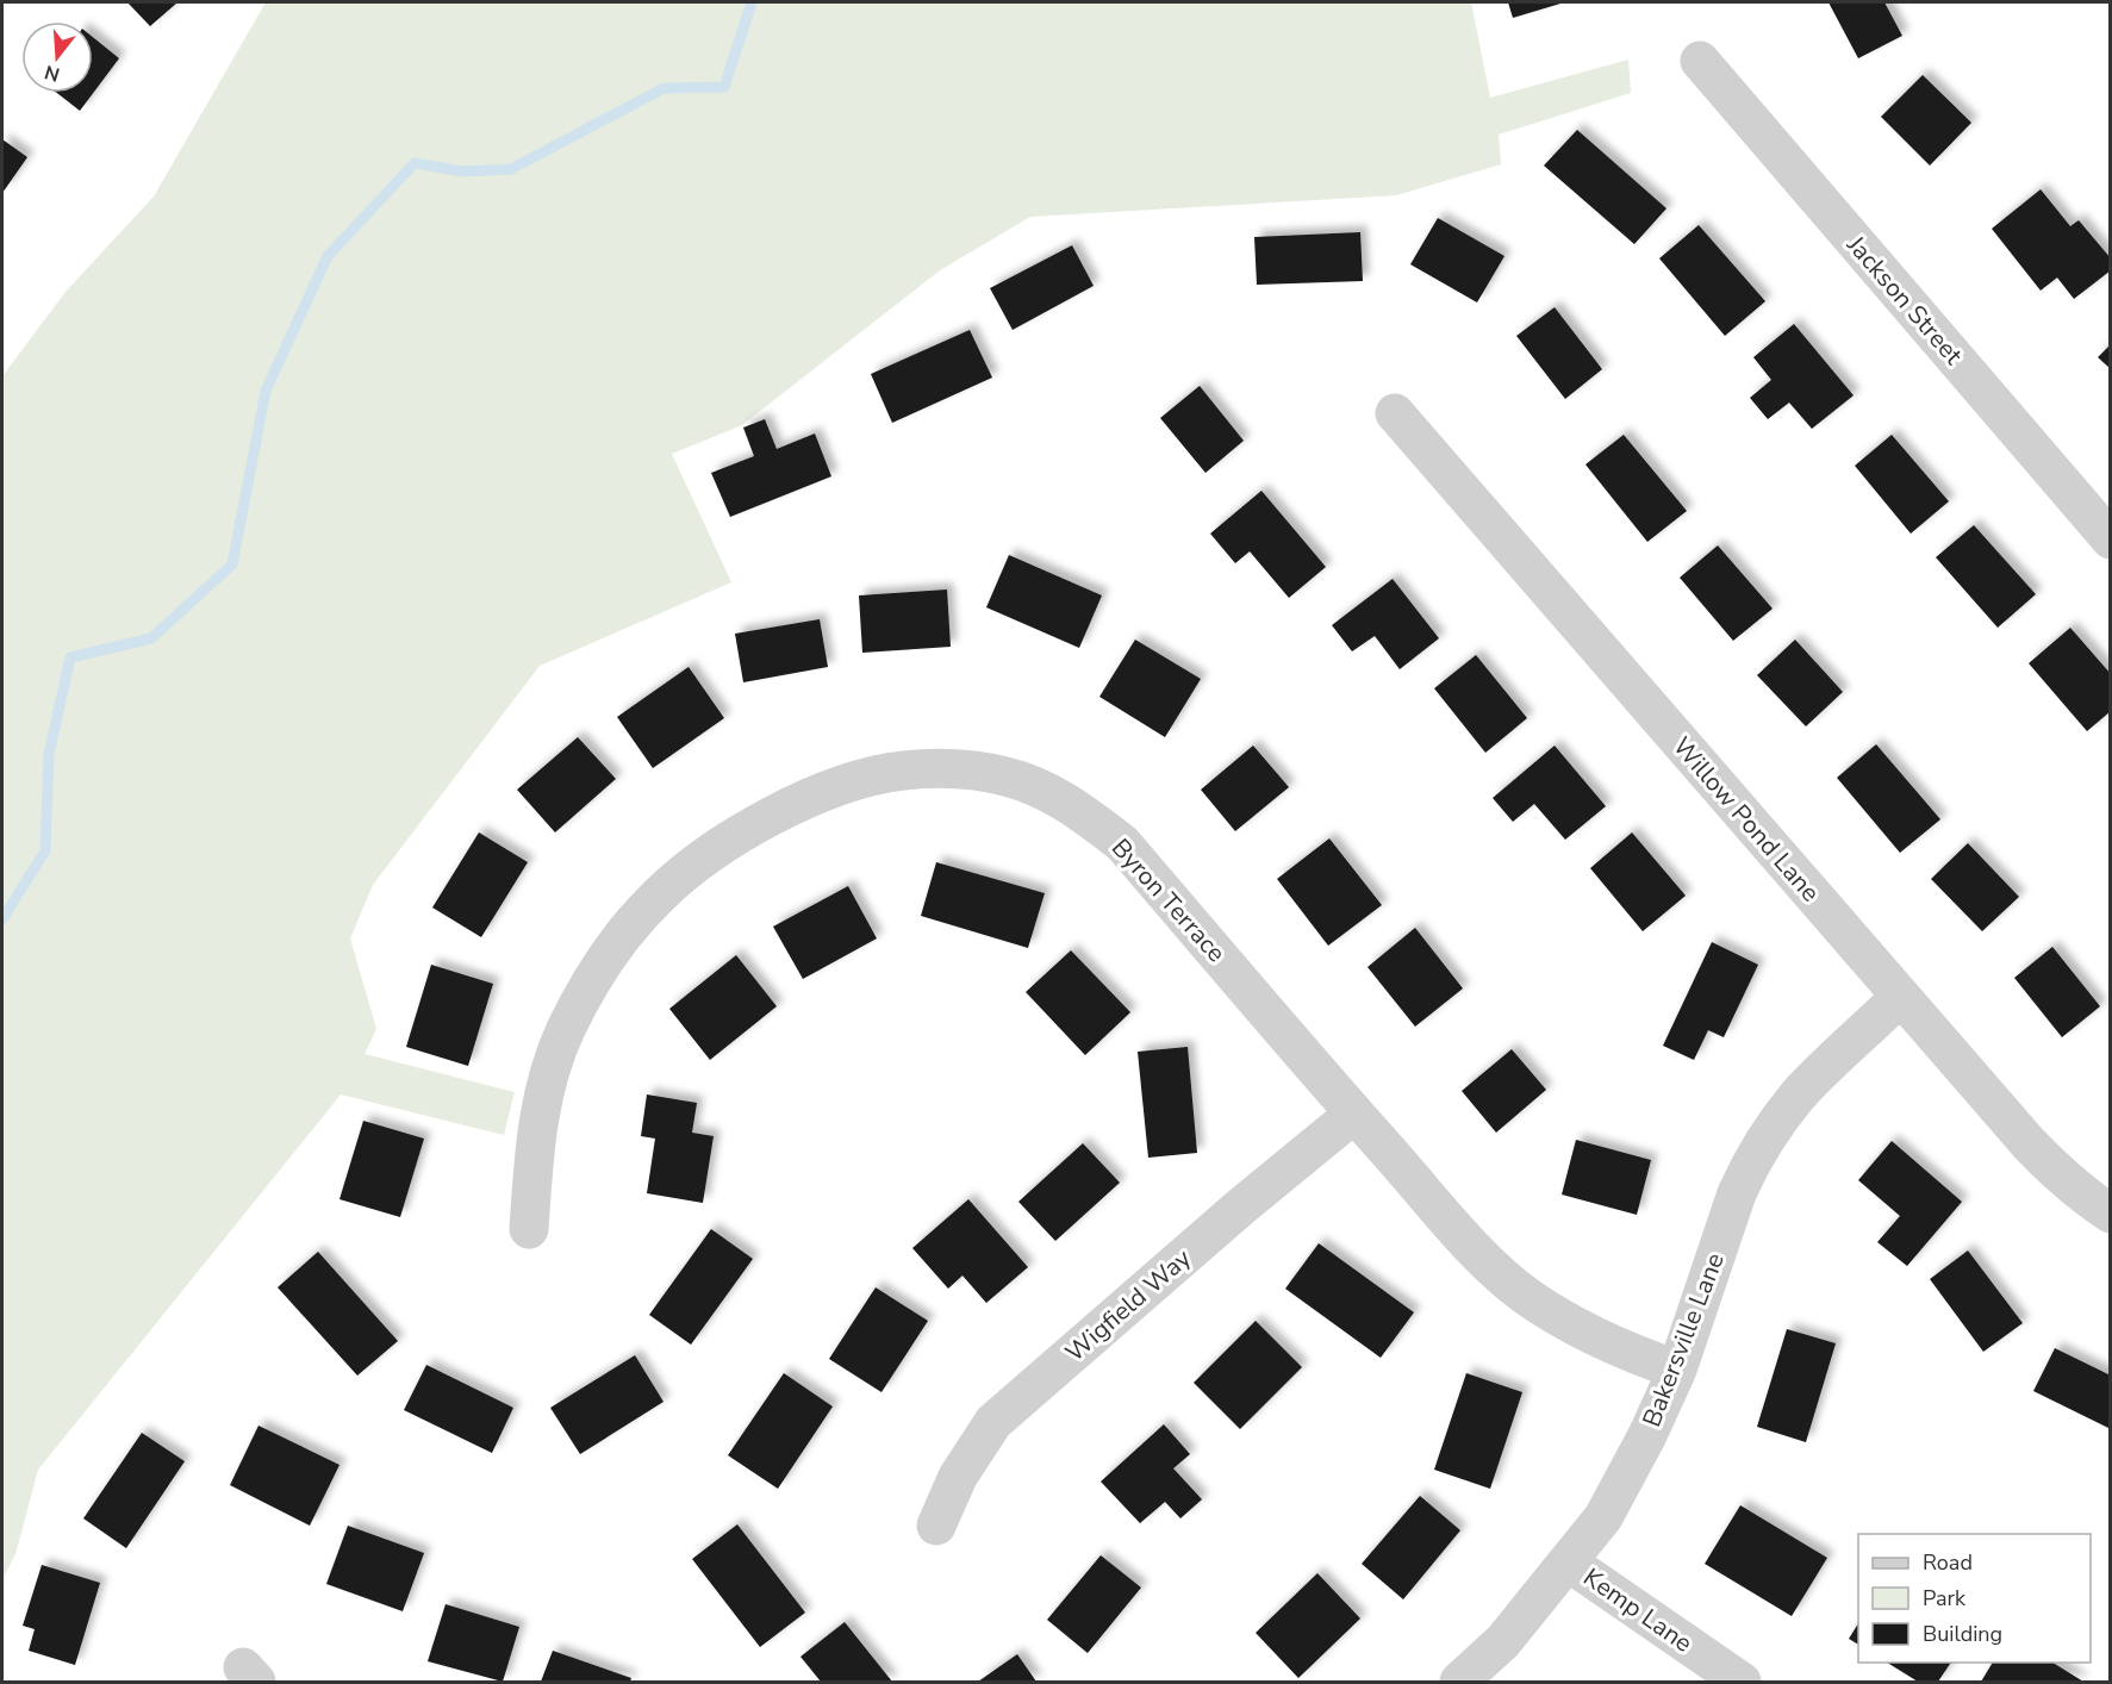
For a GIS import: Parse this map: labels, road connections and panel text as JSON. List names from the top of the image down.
{
  "streets": {
    "street": [
      "Jackson Street",
      "Willow Pond Lane",
      "Byron Terrace",
      "Wigfield Way",
      "Bakersville Lane",
      "Kemp Lane"
    ]
  },
  "crossings": [
    ["Willow Pond Lane", "Bakersville Lane"],
    ["Byron Terrace", "Wigfield Way"],
    ["Byron Terrace", "Bakersville Lane"],
    ["Bakersville Lane", "Kemp Lane"]
  ],
  "legend": ["Road", "Park", "Building"],
  "north": "bottom"
}
